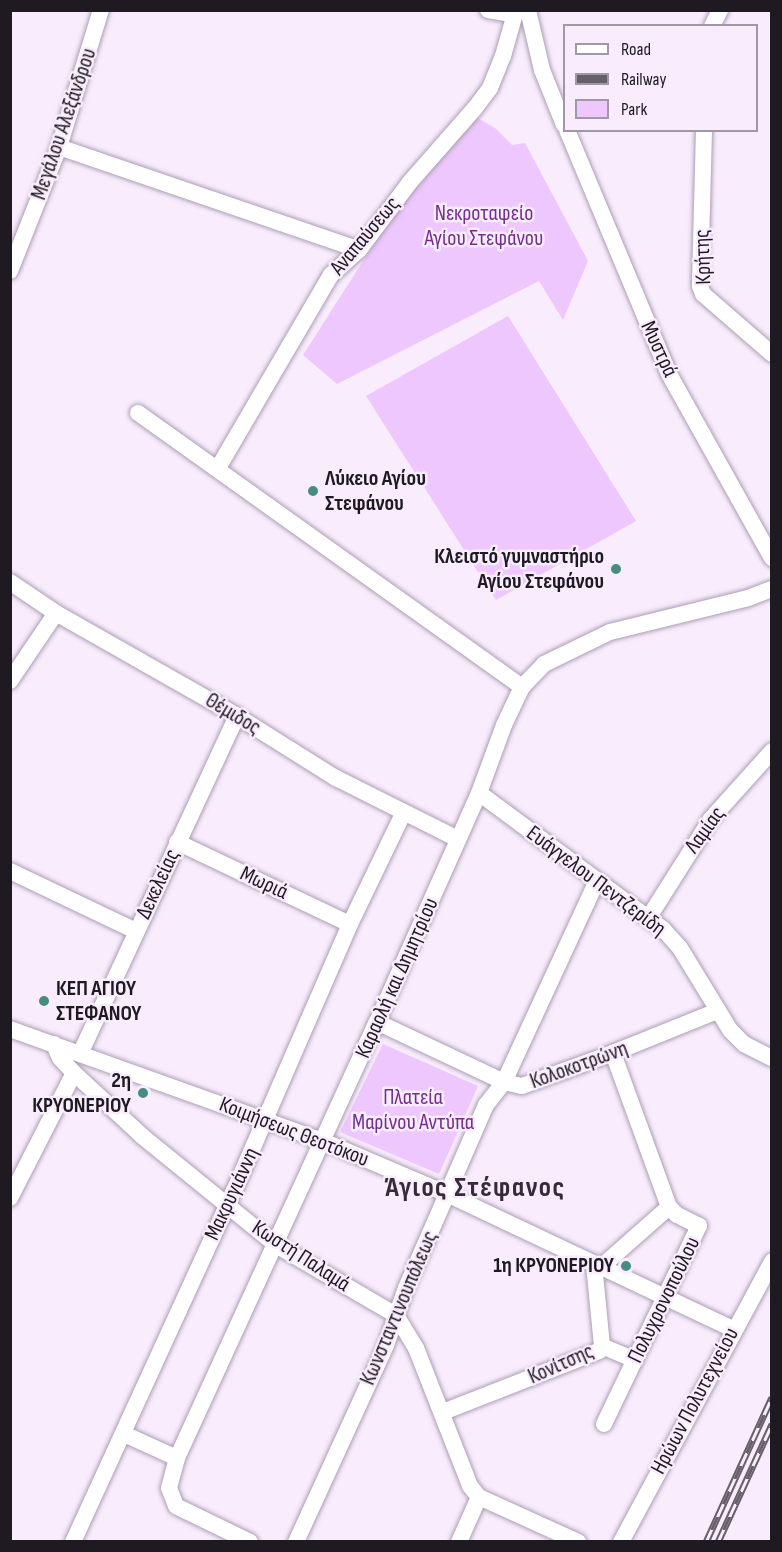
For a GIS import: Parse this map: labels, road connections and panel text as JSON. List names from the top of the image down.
{
  "streets": {
    "street": [
      "Μεγάλου Αλεξάνδρου",
      "Αναπαύσεως",
      "Κρήτης",
      "Μυστρά",
      "Θέμιδος",
      "Λαμίας",
      "Ευάγγελου Πεντζερίδη",
      "Μωριά",
      "Δεκελείας",
      "Καραολή και Δημητρίου",
      "Κολοκοτρώνη",
      "Κοιμήσεως Θεοτόκου",
      "Μακρυγιάννη",
      "Κωστή Παλαμά",
      "Πολυχρονοπούλου",
      "Κωνσταντινουπόλεως",
      "Κονίτσης",
      "Ηρώων Πολυτεχνείου"
    ]
  },
  "crossings": [
    ["Θέμιδος", "Δεκελείας"],
    ["Θέμιδος", "Καραολή και Δημητρίου"],
    ["Θέμιδος", "Μακρυγιάννη"],
    ["Λαμίας", "Ευάγγελου Πεντζερίδη"],
    ["Ευάγγελου Πεντζερίδη", "Καραολή και Δημητρίου"],
    ["Ευάγγελου Πεντζερίδη", "Κολοκοτρώνη"],
    ["Ευάγγελου Πεντζερίδη", "Κωνσταντινουπόλεως"],
    ["Μωριά", "Δεκελείας"],
    ["Μωριά", "Μακρυγιάννη"],
    ["Δεκελείας", "Κοιμήσεως Θεοτόκου"],
    ["Καραολή και Δημητρίου", "Κολοκοτρώνη"],
    ["Καραολή και Δημητρίου", "Κοιμήσεως Θεοτόκου"],
    ["Καραολή και Δημητρίου", "Κωστή Παλαμά"],
    ["Κολοκοτρώνη", "Πολυχρονοπούλου"],
    ["Κολοκοτρώνη", "Κωνσταντινουπόλεως"],
    ["Κοιμήσεως Θεοτόκου", "Μακρυγιάννη"],
    ["Κοιμήσεως Θεοτόκου", "Κωστή Παλαμά"],
    ["Κοιμήσεως Θεοτόκου", "Πολυχρονοπούλου"],
    ["Κοιμήσεως Θεοτόκου", "Κωνσταντινουπόλεως"],
    ["Κοιμήσεως Θεοτόκου", "Κονίτσης"],
    ["Κοιμήσεως Θεοτόκου", "Ηρώων Πολυτεχνείου"],
    ["Μακρυγιάννη", "Κωστή Παλαμά"],
    ["Κωστή Παλαμά", "Κωνσταντινουπόλεως"]
  ],
  "districts": ["Άγιος Στέφανος"],
  "parks": ["Νεκροταφείο Αγίου Στεφάνου", "Πλατεία Μαρίνου Αντύπα"],
  "places": [
    "Λύκειο Αγίου Στεφάνου",
    "Κλειστό γυμναστήριο Αγίου Στεφάνου",
    "ΚΕΠ ΑΓΙΟΥ ΣΤΕΦΑΝΟΥ",
    "2η ΚΡΥΟΝΕΡΙΟΥ",
    "1η ΚΡΥΟΝΕΡΙΟΥ"
  ],
  "legend": ["Road", "Railway", "Park"]
}
